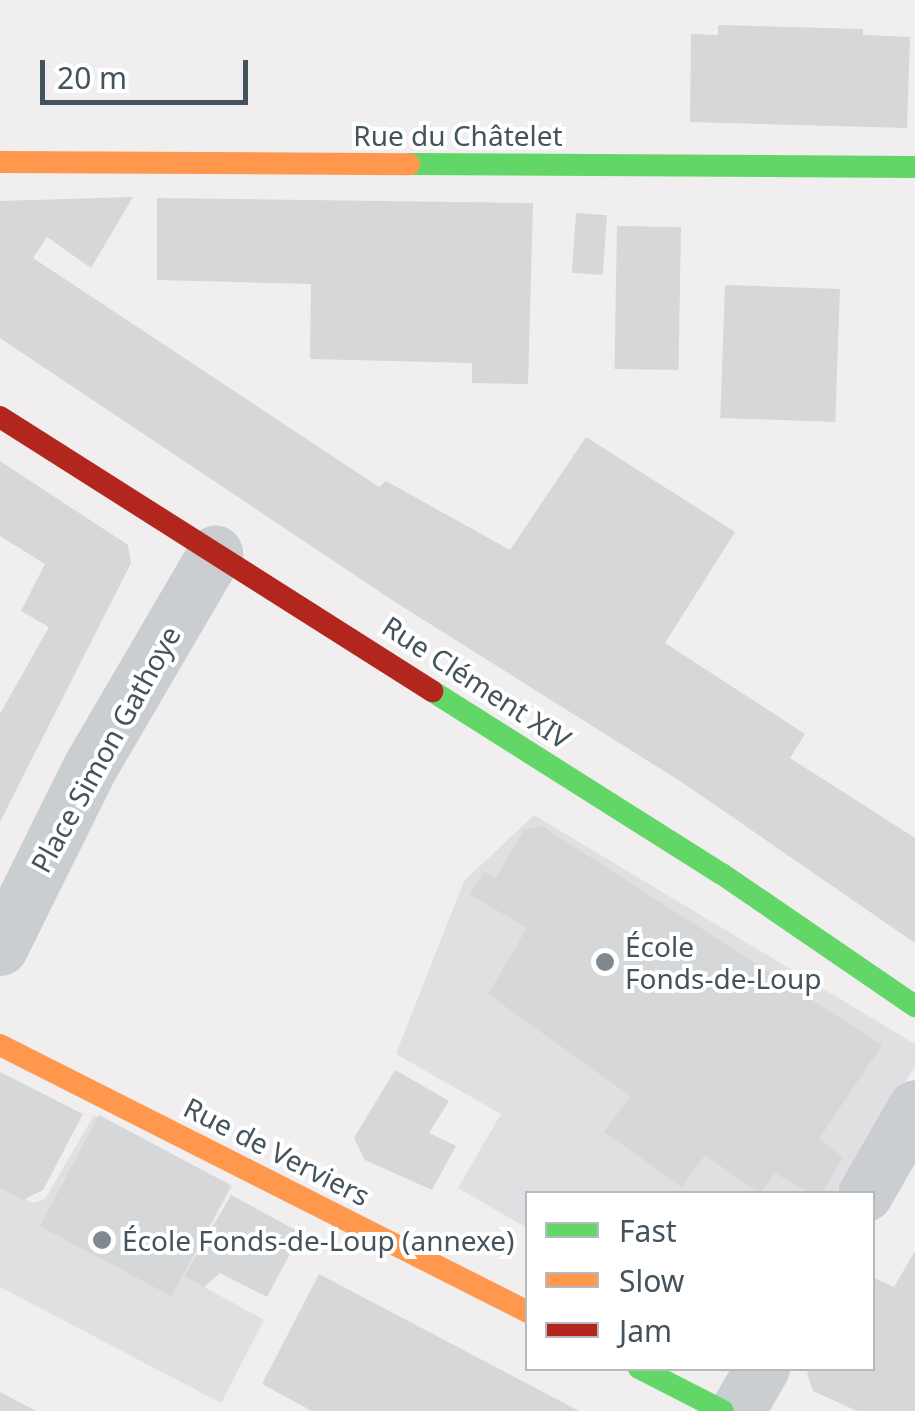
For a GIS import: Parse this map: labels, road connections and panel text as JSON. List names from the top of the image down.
{
  "streets": {
    "street": [
      "Rue du Châtelet",
      "Rue Clément XIV",
      "Place Simon Gathoye",
      "Rue de Verviers"
    ]
  },
  "crossings": [
    ["Rue Clément XIV", "Place Simon Gathoye"]
  ],
  "places": ["École Fonds-de-Loup", "École Fonds-de-Loup (annexe)"],
  "legend": ["Fast", "Slow", "Jam"],
  "scale_bar": "20 m"
}
